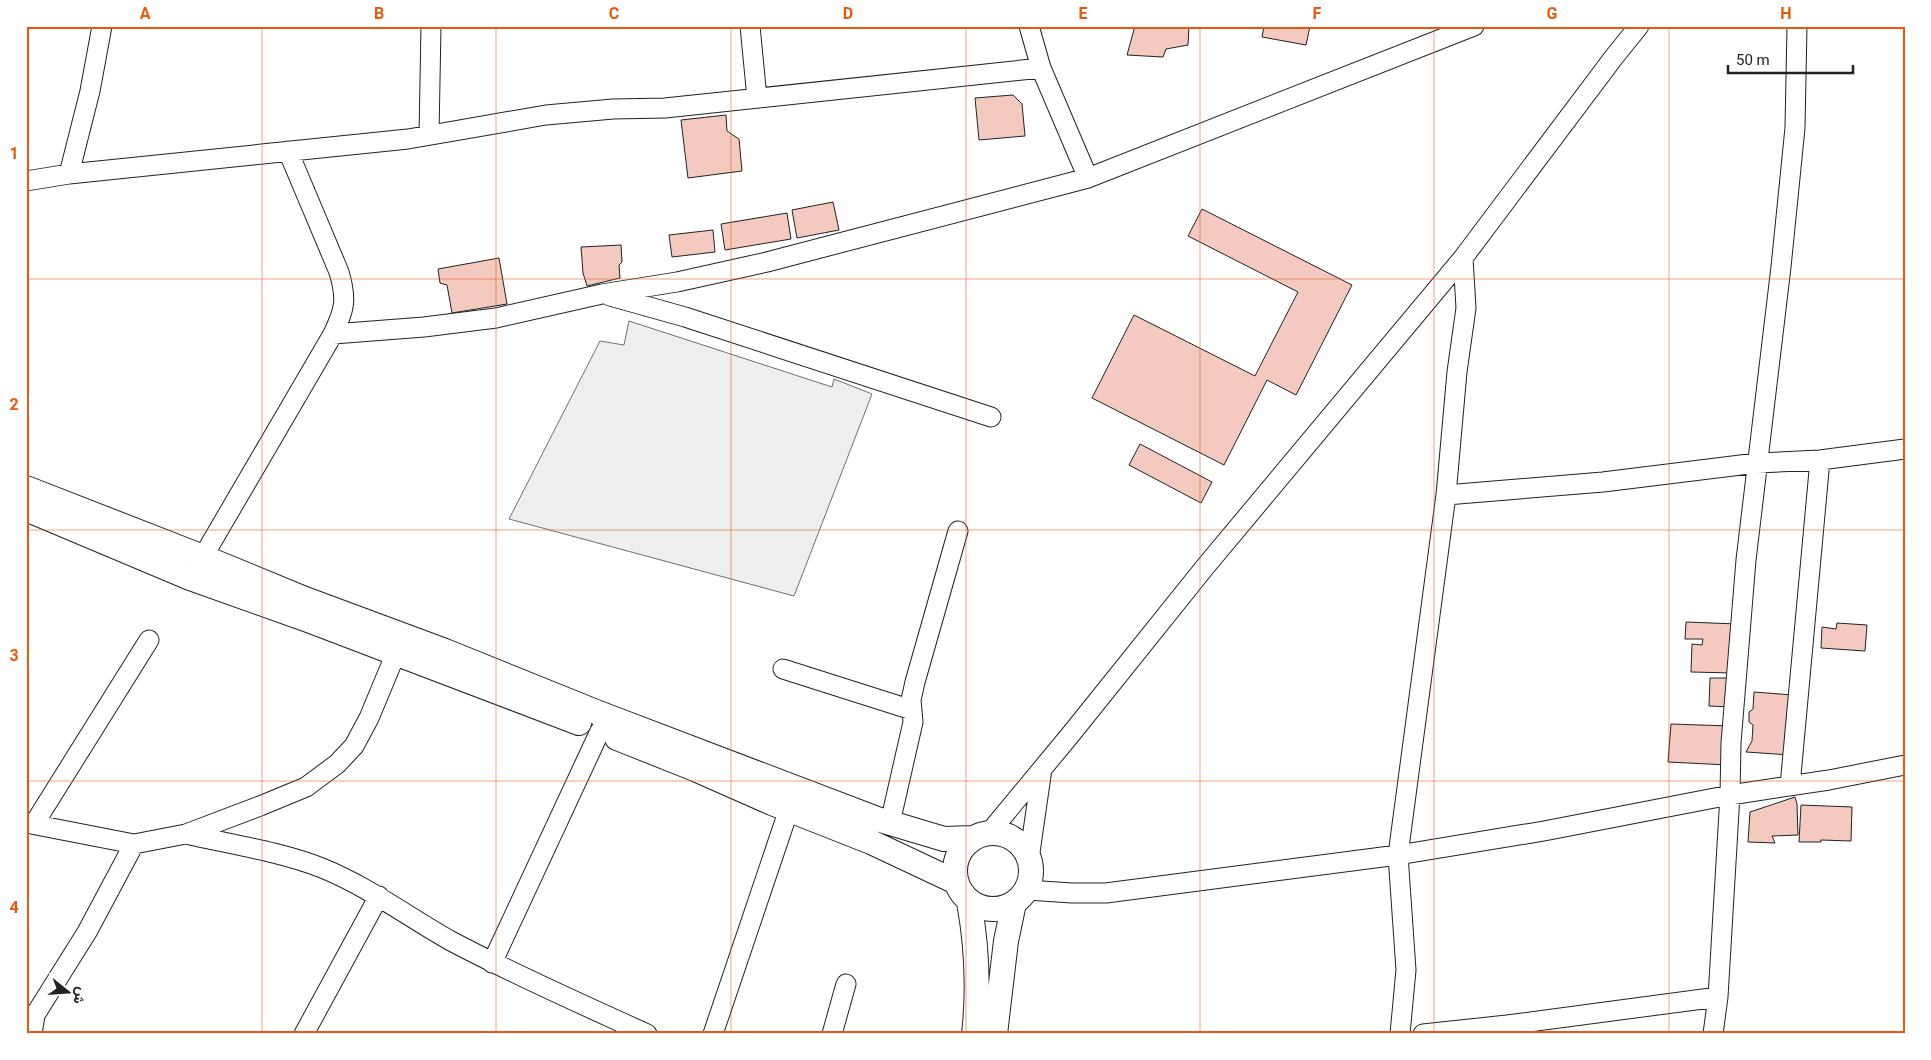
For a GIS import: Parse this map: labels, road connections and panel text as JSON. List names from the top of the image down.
{
  "scale_bar": "50 m",
  "north": "right",
  "grid": {
    "columns": [
      "A",
      "B",
      "C",
      "D",
      "E",
      "F",
      "G",
      "H"
    ],
    "rows": [
      "1",
      "2",
      "3",
      "4"
    ]
  }
}
